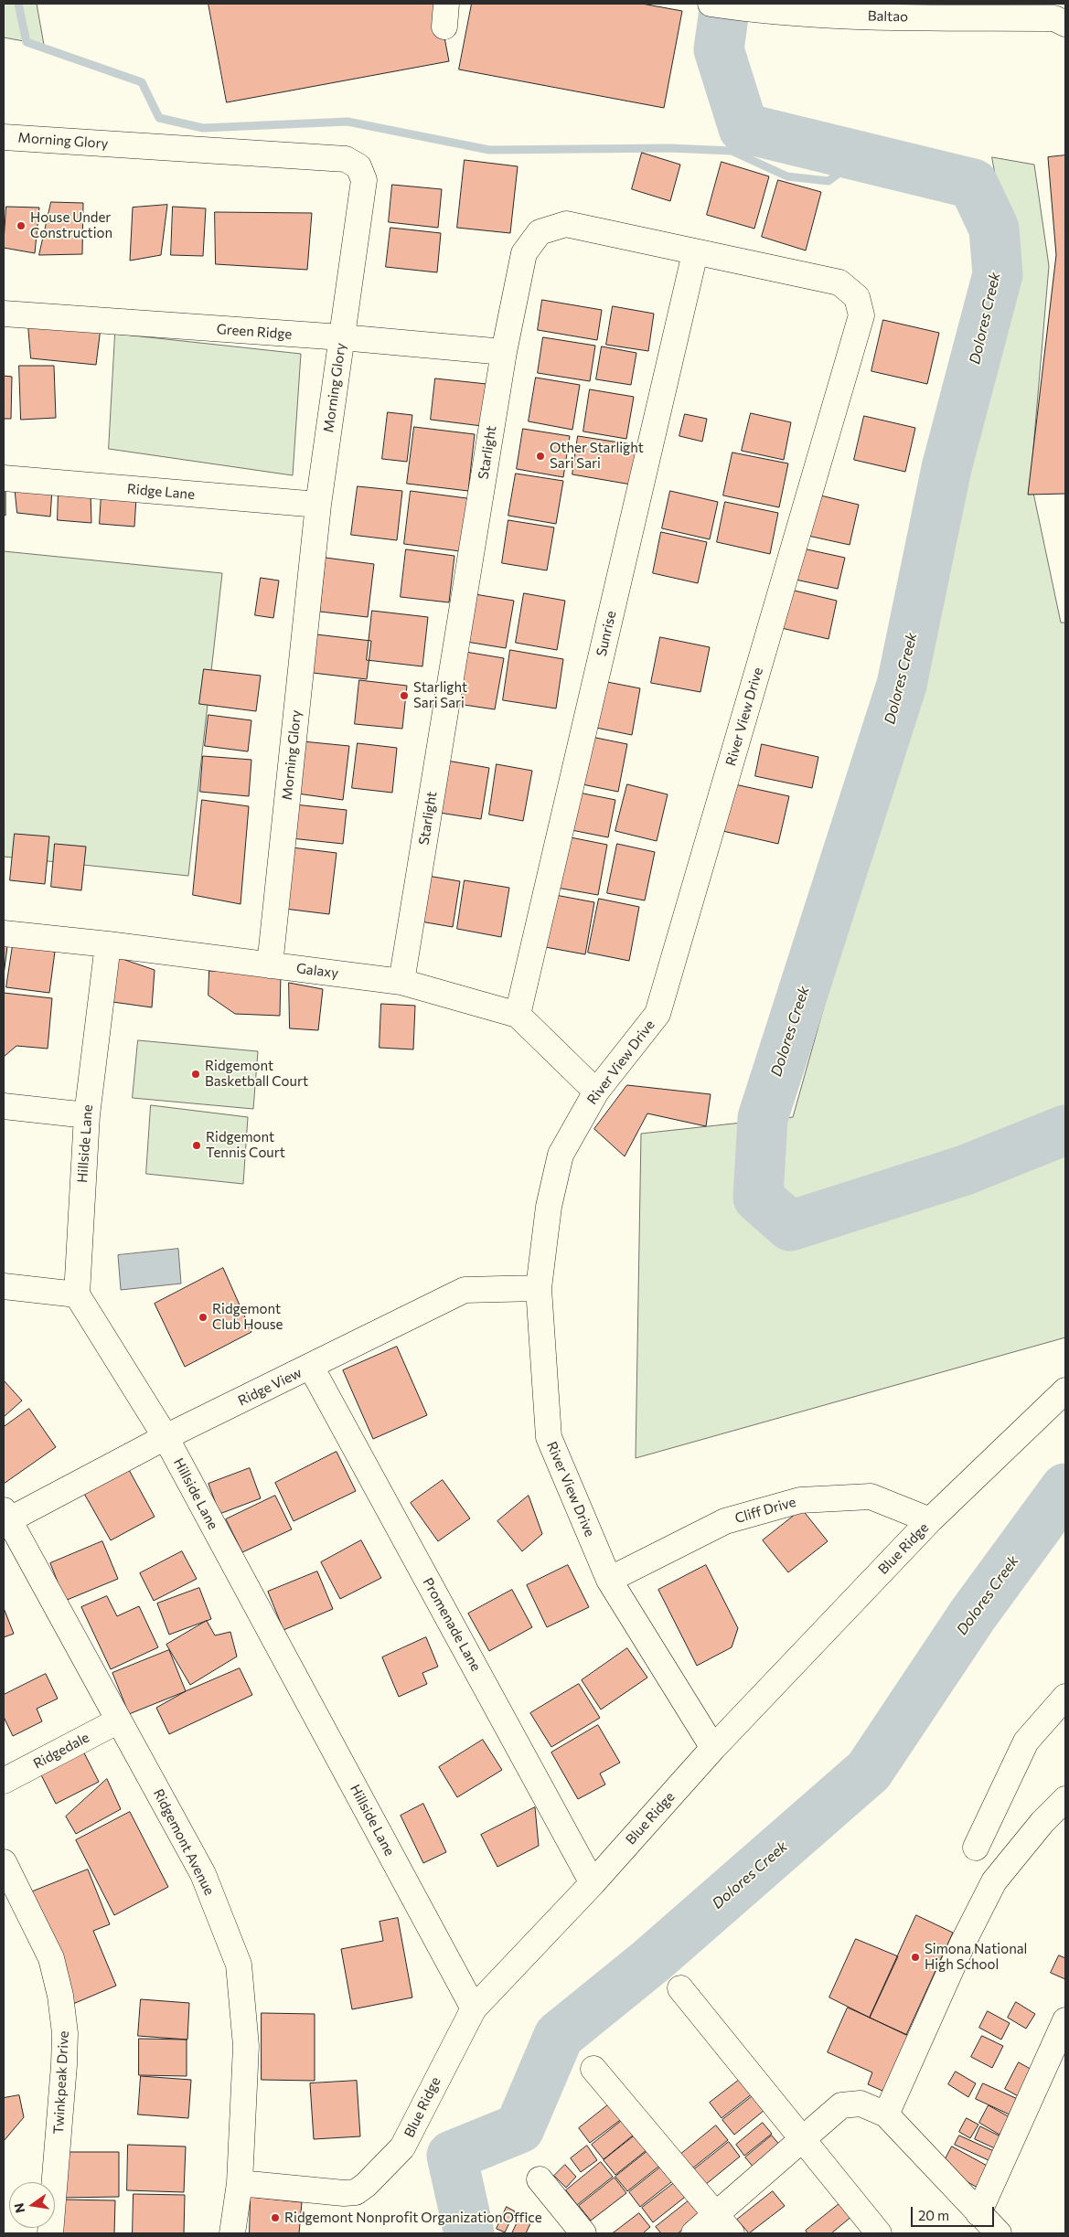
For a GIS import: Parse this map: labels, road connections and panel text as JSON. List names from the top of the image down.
{
  "streets": {
    "street": [
      "Baltao",
      "Morning Glory",
      "Green Ridge",
      "Starlight",
      "Ridge Lane",
      "Sunrise",
      "River View Drive",
      "Galaxy",
      "Hillside Lane",
      "Ridge View",
      "Cliff Drive",
      "Blue Ridge",
      "Promenade Lane",
      "Ridgedale",
      "Ridgemont Avenue",
      "Twinkpeak Drive"
    ]
  },
  "crossings": [
    ["Morning Glory", "Green Ridge"],
    ["Morning Glory", "Ridge Lane"],
    ["Morning Glory", "Galaxy"],
    ["Green Ridge", "Starlight"],
    ["Starlight", "Sunrise"],
    ["Starlight", "River View Drive"],
    ["Starlight", "Galaxy"],
    ["Sunrise", "Galaxy"],
    ["River View Drive", "Galaxy"],
    ["River View Drive", "Ridge View"],
    ["River View Drive", "Cliff Drive"],
    ["River View Drive", "Blue Ridge"],
    ["Galaxy", "Hillside Lane"],
    ["Hillside Lane", "Ridge View"],
    ["Hillside Lane", "Blue Ridge"],
    ["Ridge View", "Promenade Lane"],
    ["Ridge View", "Ridgemont Avenue"],
    ["Cliff Drive", "Blue Ridge"],
    ["Blue Ridge", "Promenade Lane"],
    ["Blue Ridge", "Ridgemont Avenue"],
    ["Ridgedale", "Ridgemont Avenue"]
  ],
  "water": ["Dolores Creek"],
  "places": [
    "House Under Construction",
    "Other Starlight Sari Sari",
    "Starlight Sari Sari",
    "Ridgemont Basketball Court",
    "Ridgemont Tennis Court",
    "Ridgemont Club House",
    "Simona National High School",
    "Ridgemont Nonprofit OrganizationOffice"
  ],
  "scale_bar": "20 m",
  "north": "left"
}
